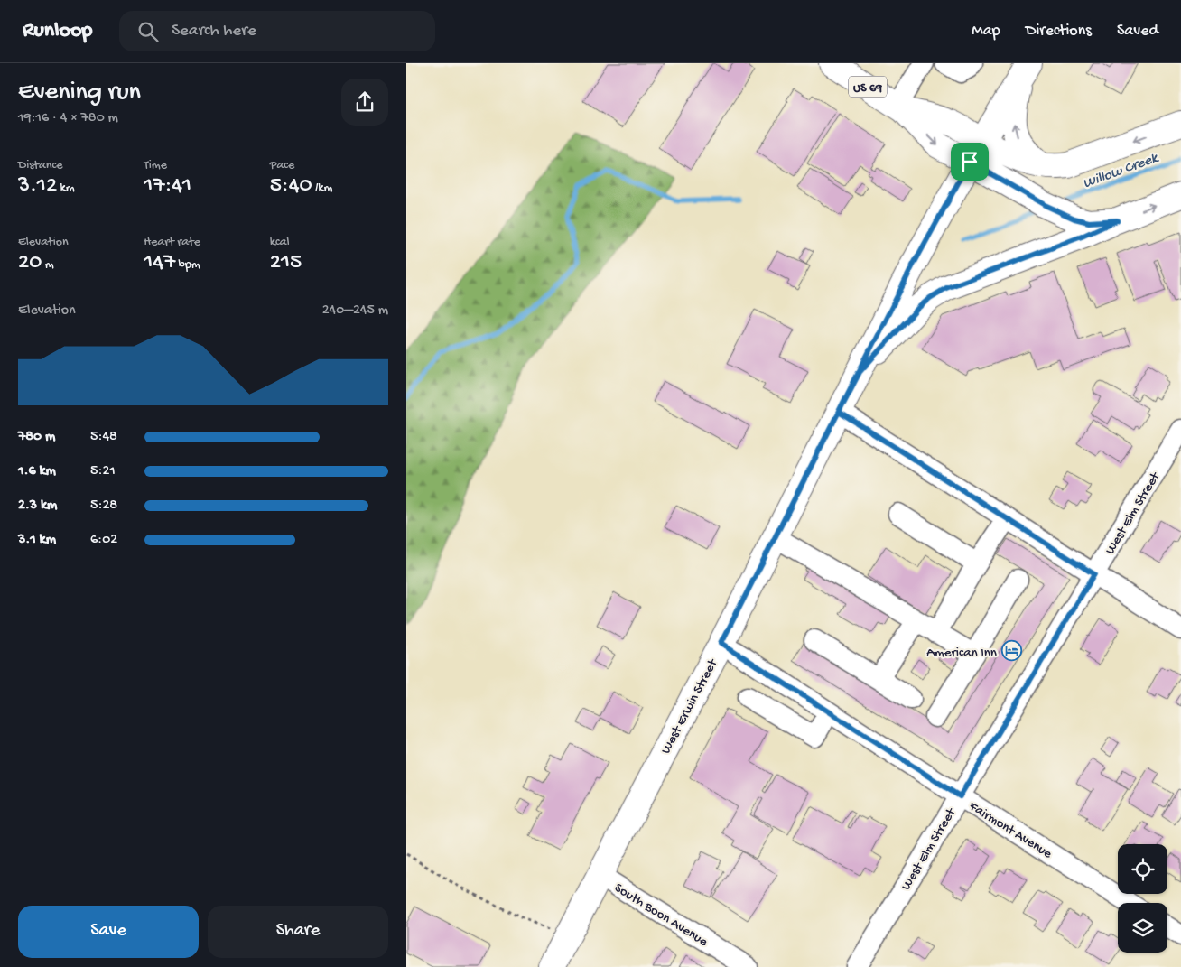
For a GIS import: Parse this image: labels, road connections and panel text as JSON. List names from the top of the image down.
{
  "streets": {
    "main road": ["US 69", "West Erwin Street"],
    "street": ["West Elm Street", "Fairmont Avenue", "South Boon Avenue"]
  },
  "crossings": [
    ["US 69", "West Erwin Street"],
    ["West Elm Street", "Fairmont Avenue"],
    ["West Erwin Street", "Fairmont Avenue"],
    ["West Erwin Street", "South Boon Avenue"]
  ],
  "water": ["Willow Creek"],
  "places": {
    "hotel": ["American Inn"]
  },
  "page": {
    "header": "Runloop",
    "search": "Search here",
    "nav": ["Map", "Directions", "Saved"],
    "heading": ["Evening run", "19:16 · 4 × 780 m"],
    "stats": [
      ["Distance", "3.12 km"],
      ["Time", "17:41"],
      ["Pace", "5:40 /km"],
      ["Elevation", "20 m"],
      ["Heart rate", "147 bpm"],
      ["kcal", "215"]
    ],
    "chart": ["Elevation", "240–245 m"],
    "list": [
      {
        "name": "780 m",
        "note": "5:48"
      },
      {
        "name": "1.6 km",
        "note": "5:21"
      },
      {
        "name": "2.3 km",
        "note": "5:28"
      },
      {
        "name": "3.1 km",
        "note": "6:02"
      }
    ],
    "buttons": ["Save", "Share"]
  }
}
